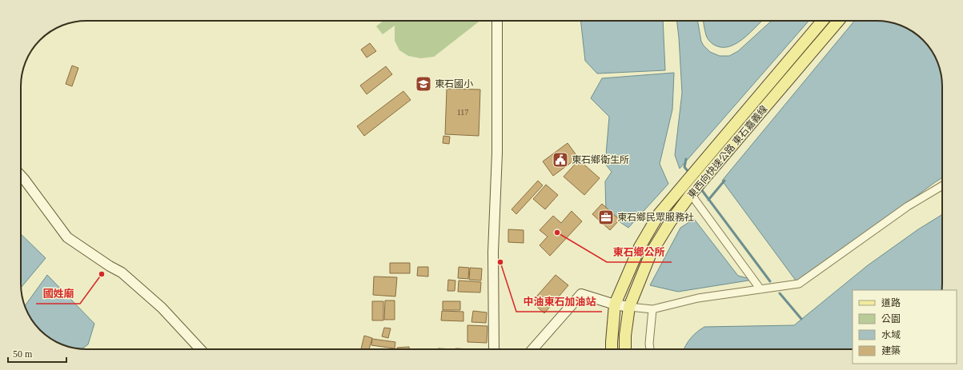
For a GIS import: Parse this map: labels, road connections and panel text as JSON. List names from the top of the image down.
{
  "streets": {
    "main road": ["東西向快速公路 東石嘉義線"]
  },
  "places": {
    "school or university": ["東石國小"],
    "public building": ["東石鄉衛生所"],
    "office": ["東石鄉民眾服務社"],
    "other": ["東石鄉公所", "中油東石加油站", "國姓廟"]
  },
  "house_numbers": ["117"],
  "legend": [
    "道路",
    "公園",
    "水域",
    "建築"
  ],
  "scale_bar": "50 m"
}
